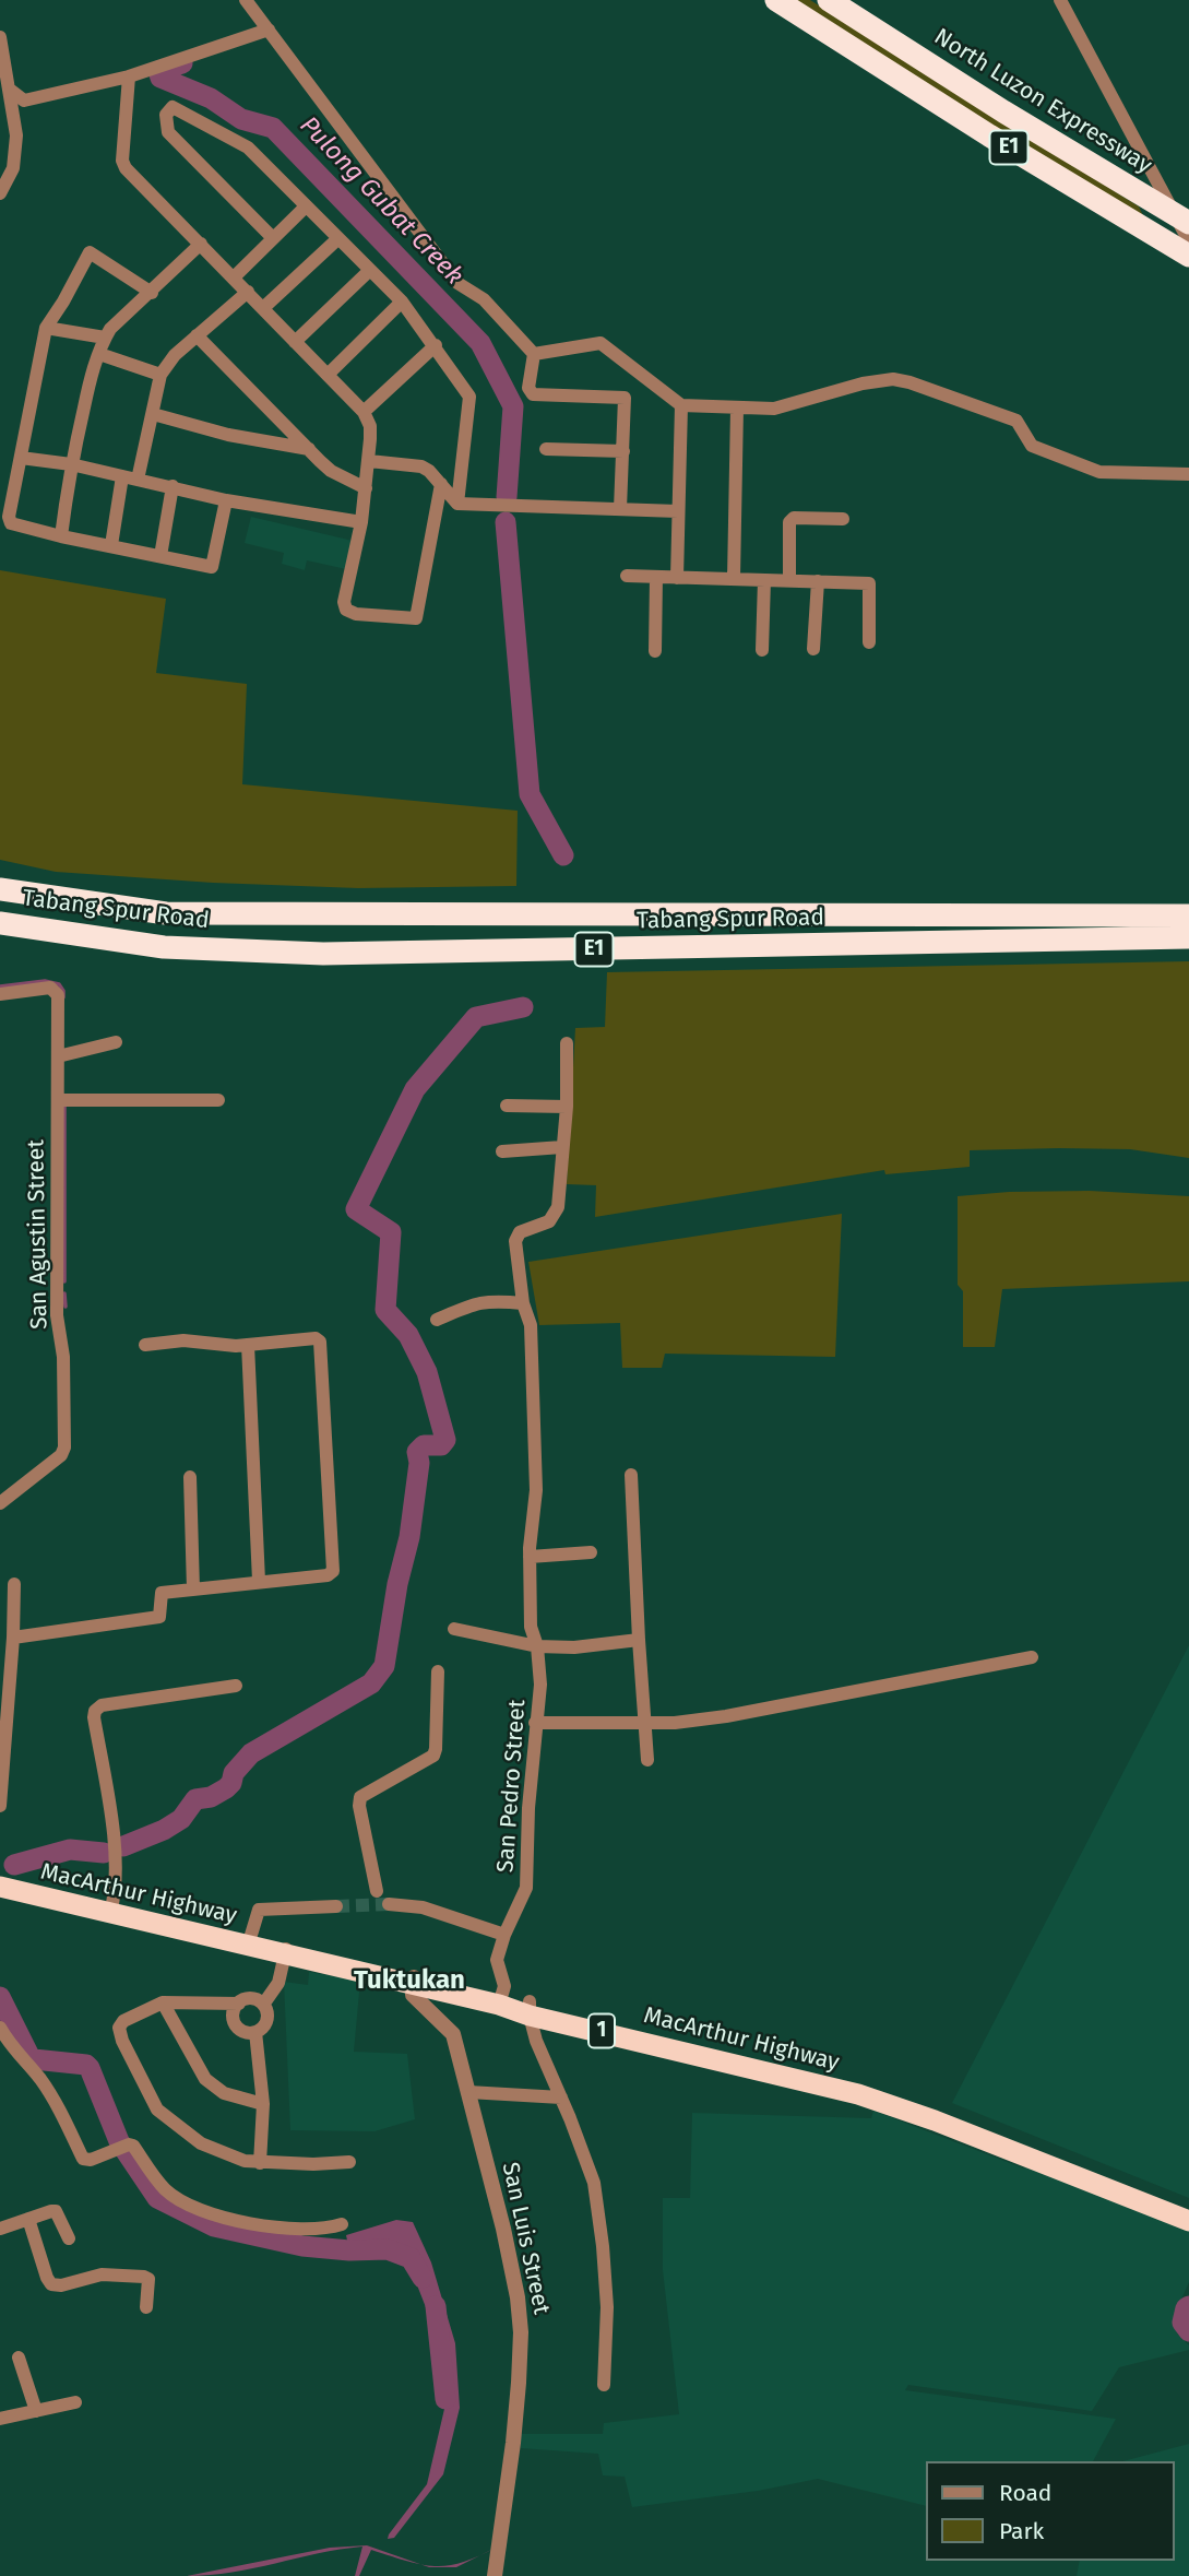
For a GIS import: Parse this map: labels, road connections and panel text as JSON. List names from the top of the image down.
{
  "streets": {
    "highway": [
      "North Luzon Expressway",
      "E1",
      "Tabang Spur Road",
      "MacArthur Highway",
      "1"
    ],
    "street": ["San Agustin Street", "San Pedro Street", "San Luis Street"]
  },
  "crossings": [
    ["San Pedro Street", "MacArthur Highway"],
    ["MacArthur Highway", "San Luis Street"]
  ],
  "districts": ["Tuktukan"],
  "water": ["Pulong Gubat Creek"],
  "legend": ["Road", "Park"]
}
